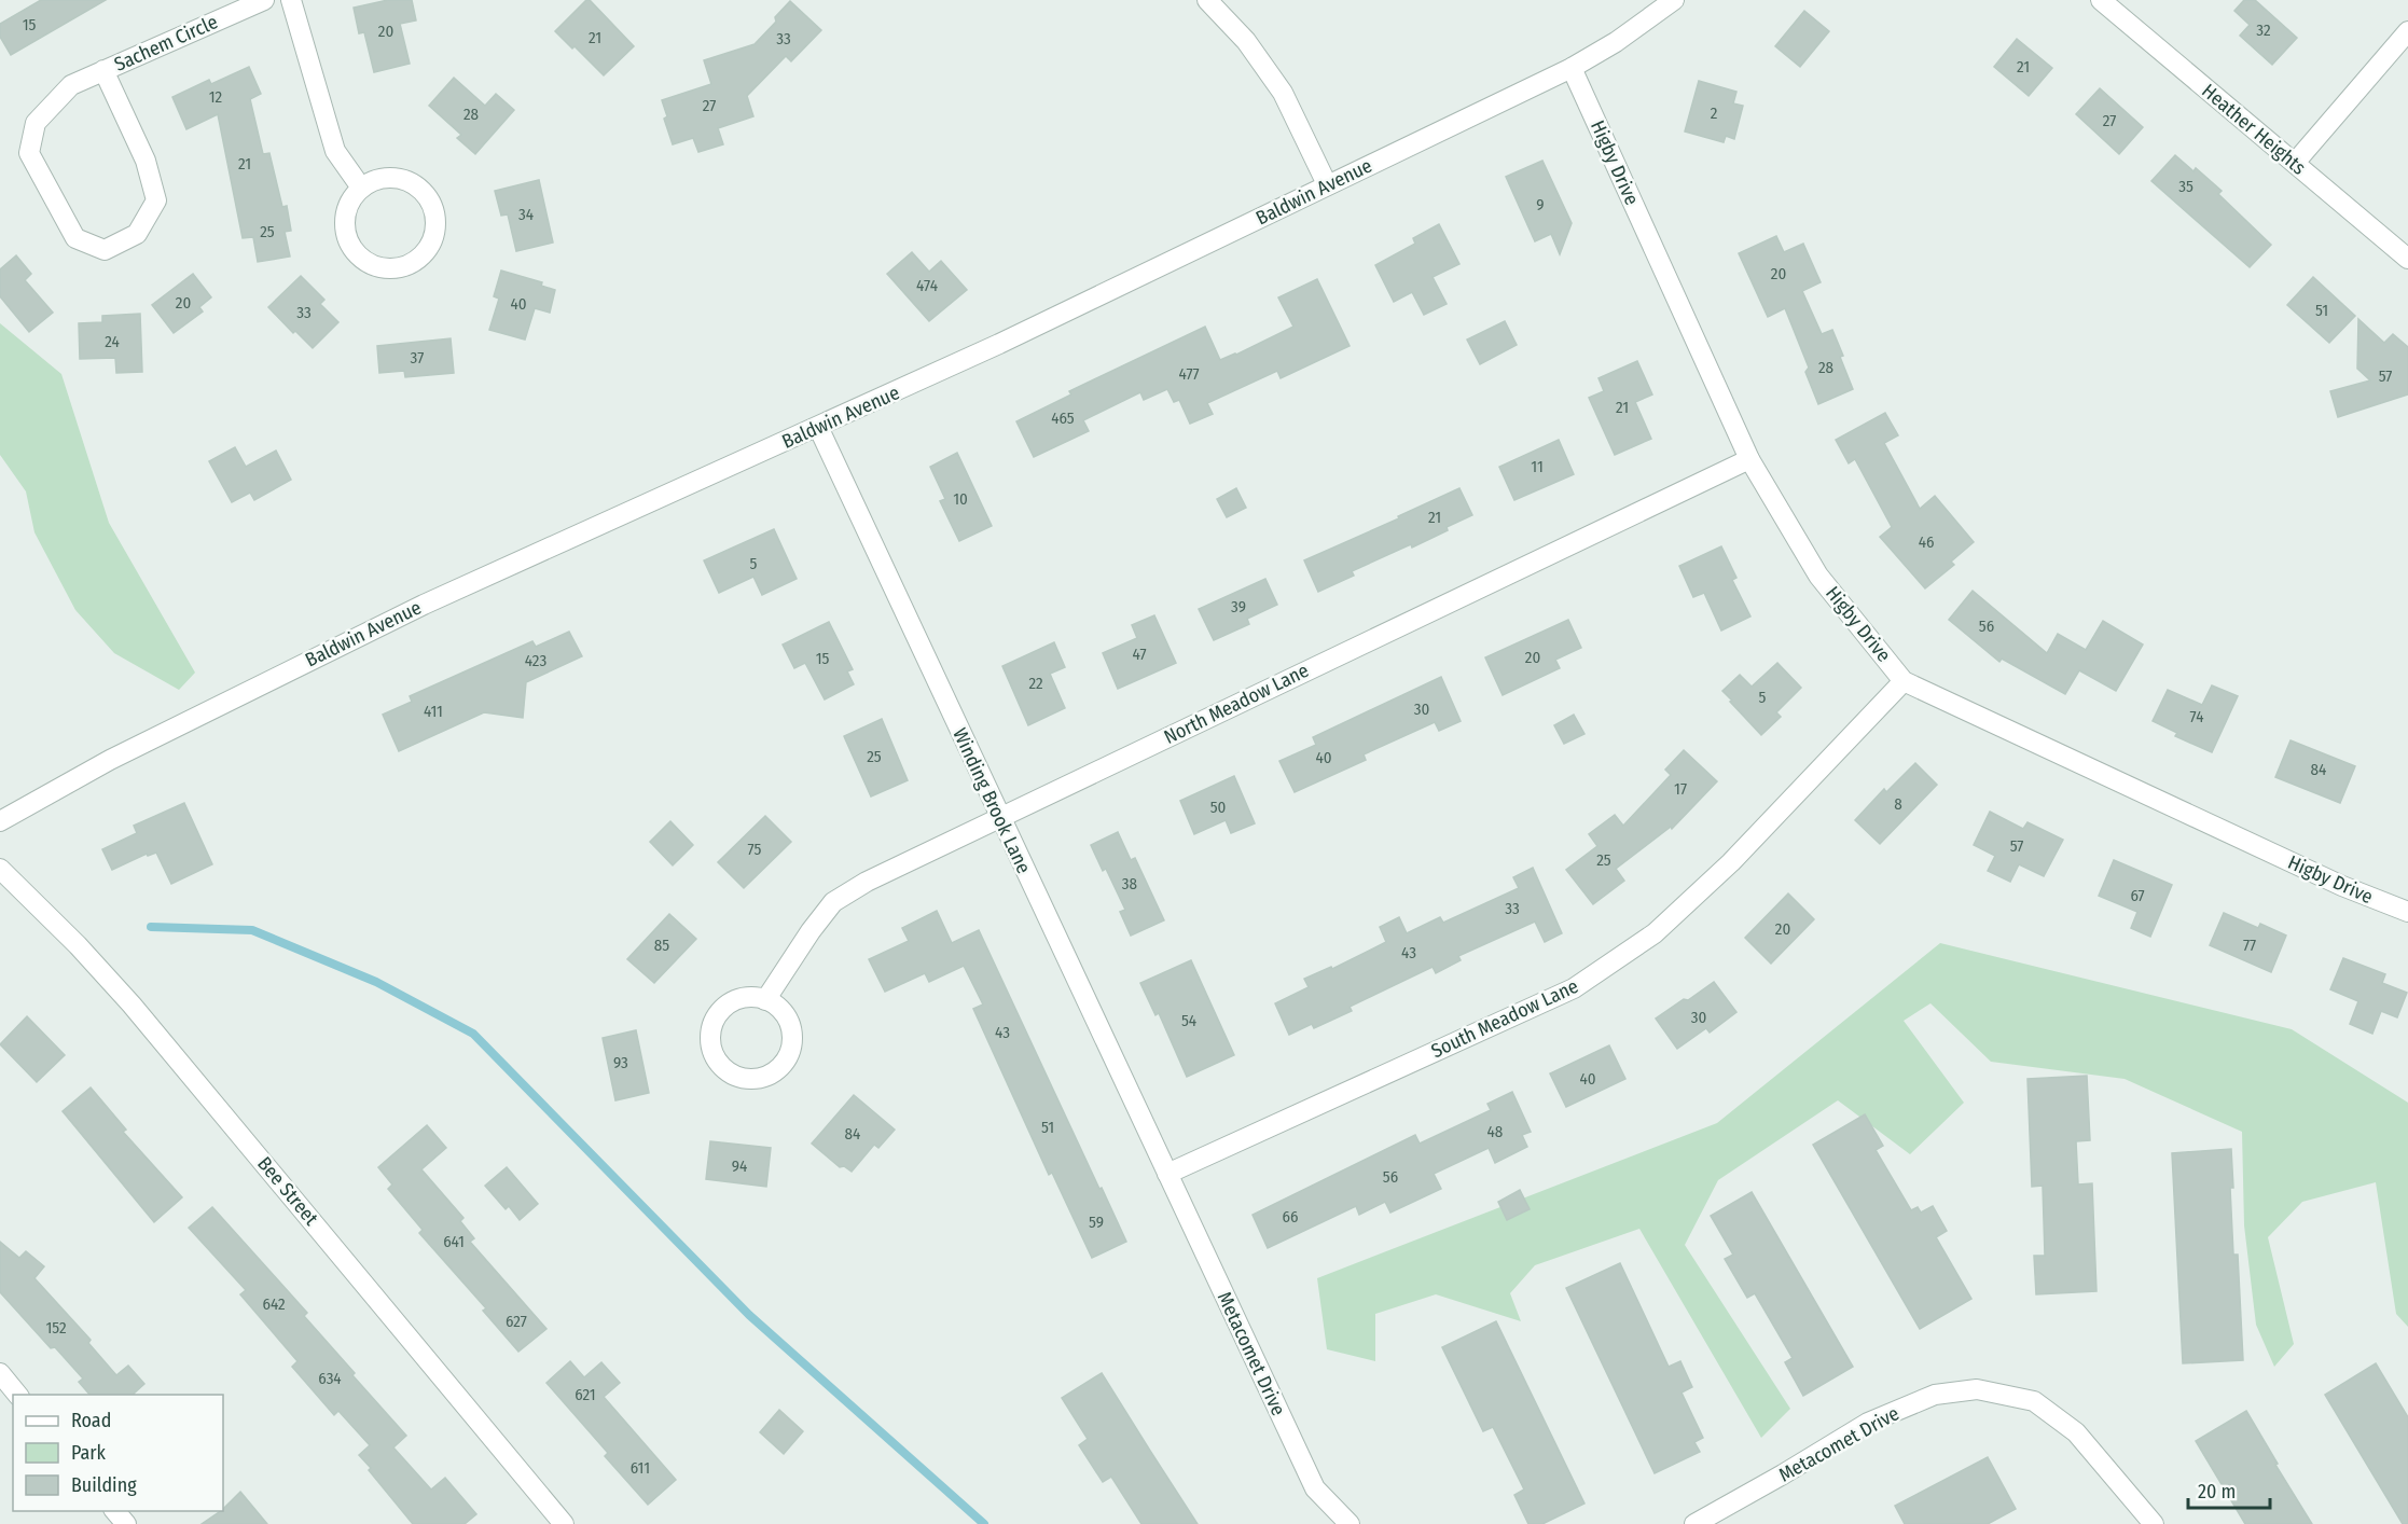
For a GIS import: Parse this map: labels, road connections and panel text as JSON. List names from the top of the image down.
{
  "streets": {
    "street": [
      "Sachem Circle",
      "Heather Heights",
      "Higby Drive",
      "Baldwin Avenue",
      "North Meadow Lane",
      "Winding Brook Lane",
      "South Meadow Lane",
      "Bee Street",
      "Metacomet Drive"
    ]
  },
  "crossings": [
    ["Higby Drive", "Baldwin Avenue"],
    ["Higby Drive", "North Meadow Lane"],
    ["Higby Drive", "South Meadow Lane"],
    ["Baldwin Avenue", "Winding Brook Lane"],
    ["North Meadow Lane", "Winding Brook Lane"],
    ["Winding Brook Lane", "South Meadow Lane"],
    ["Winding Brook Lane", "Metacomet Drive"],
    ["South Meadow Lane", "Metacomet Drive"]
  ],
  "house_numbers": [
    "15",
    "32",
    "20",
    "21",
    "33",
    "21",
    "12",
    "27",
    "2",
    "28",
    "27",
    "21",
    "35",
    "9",
    "34",
    "25",
    "20",
    "474",
    "20",
    "40",
    "51",
    "33",
    "24",
    "37",
    "28",
    "477",
    "57",
    "21",
    "465",
    "11",
    "10",
    "21",
    "46",
    "5",
    "39",
    "56",
    "47",
    "20",
    "15",
    "423",
    "22",
    "5",
    "30",
    "411",
    "74",
    "25",
    "40",
    "84",
    "17",
    "8",
    "50",
    "57",
    "75",
    "25",
    "38",
    "67",
    "33",
    "20",
    "85",
    "77",
    "43",
    "30",
    "54",
    "43",
    "93",
    "40",
    "51",
    "48",
    "84",
    "94",
    "56",
    "66",
    "59",
    "641",
    "642",
    "627",
    "152",
    "634",
    "621",
    "611"
  ],
  "legend": ["Road", "Park", "Building"],
  "scale_bar": "20 m"
}
